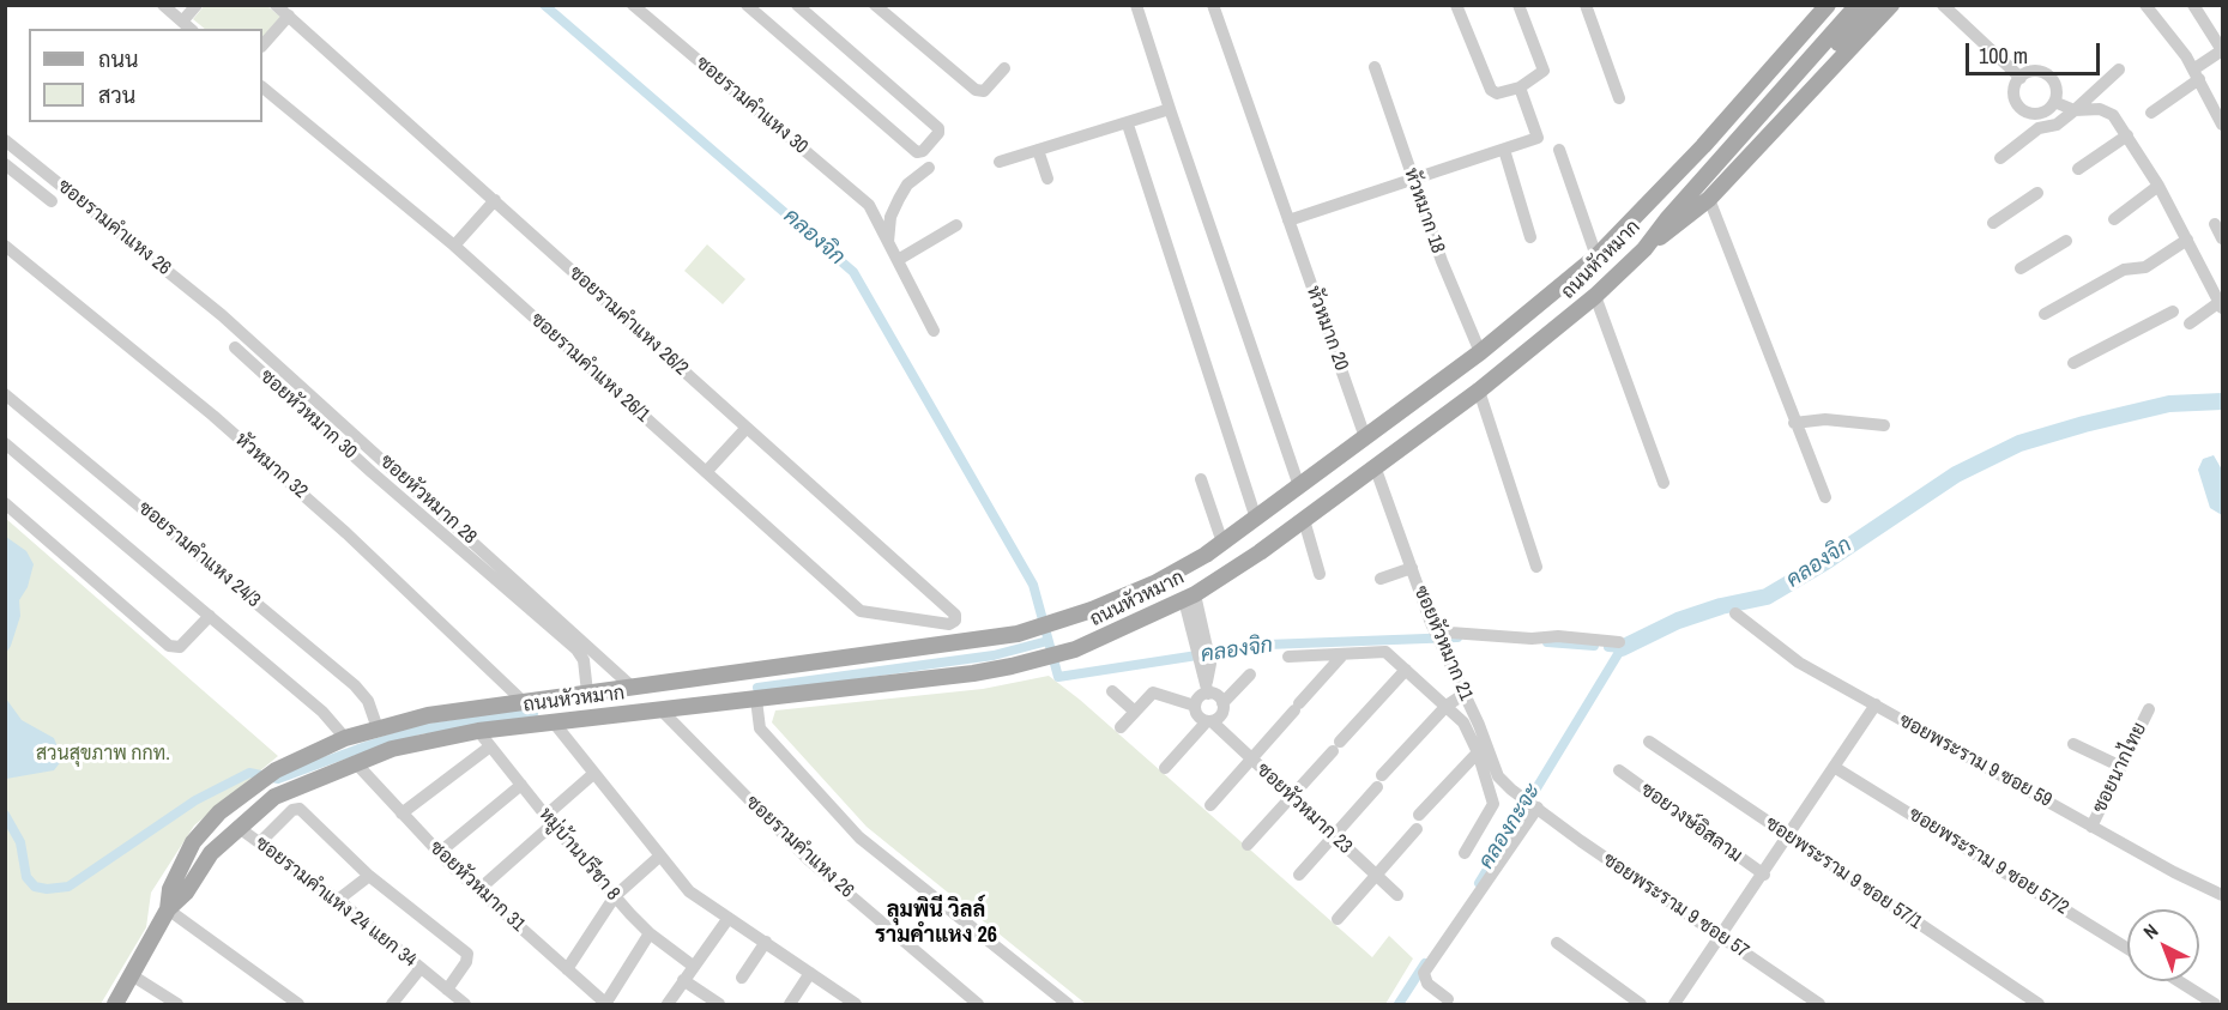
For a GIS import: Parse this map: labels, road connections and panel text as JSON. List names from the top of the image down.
{
  "streets": {
    "main road": ["ถนนหัวหมาก"],
    "street": [
      "ซอยรามคำแหง 30",
      "หัวหมาก 18",
      "ซอยรามคำแหง 26",
      "ซอยรามคำแหง 26/2",
      "หัวหมาก 20",
      "ซอยรามคำแหง 26/1",
      "ซอยหัวหมาก 30",
      "หัวหมาก 32",
      "ซอยหัวหมาก 28",
      "ซอยรามคำแหง 24/3",
      "ซอยหัวหมาก 21",
      "ซอยพระราม 9 ซอย 59",
      "ซอยนากไทย",
      "ซอยหัวหมาก 23",
      "ซอยวงษ์อิสลาม",
      "หมู่บ้านปรีชา 8",
      "ซอยพระราม 9 ซอย 57/2",
      "ซอยพระราม 9 ซอย 57/1",
      "ซอยหัวหมาก 31",
      "ซอยรามคำแหง 24 แยก 34",
      "ซอยพระราม 9 ซอย 57"
    ]
  },
  "crossings": [
    ["หัวหมาก 18", "ถนนหัวหมาก"],
    ["ซอยรามคำแหง 26", "ถนนหัวหมาก"],
    ["ซอยรามคำแหง 26", "ซอยหัวหมาก 28"],
    ["ถนนหัวหมาก", "หัวหมาก 20"],
    ["ถนนหัวหมาก", "ซอยหัวหมาก 30"],
    ["ถนนหัวหมาก", "หัวหมาก 32"],
    ["ถนนหัวหมาก", "ซอยหัวหมาก 28"],
    ["ถนนหัวหมาก", "ซอยรามคำแหง 24/3"],
    ["ถนนหัวหมาก", "ซอยหัวหมาก 21"],
    ["ถนนหัวหมาก", "หมู่บ้านปรีชา 8"],
    ["ถนนหัวหมาก", "ซอยหัวหมาก 31"],
    ["ถนนหัวหมาก", "ซอยรามคำแหง 24 แยก 34"],
    ["ซอยรามคำแหง 26/2", "ซอยรามคำแหง 26/1"],
    ["ซอยหัวหมาก 21", "ซอยพระราม 9 ซอย 57"],
    ["ซอยพระราม 9 ซอย 59", "ซอยนากไทย"]
  ],
  "districts": ["ลุมพินี วิลล์ รามคำแหง 26"],
  "water": ["คลองจิก", "คลองกะจะ"],
  "parks": ["สวนสุขภาพ กกท."],
  "legend": ["ถนน", "สวน"],
  "scale_bar": "100 m",
  "north": "top left"
}
